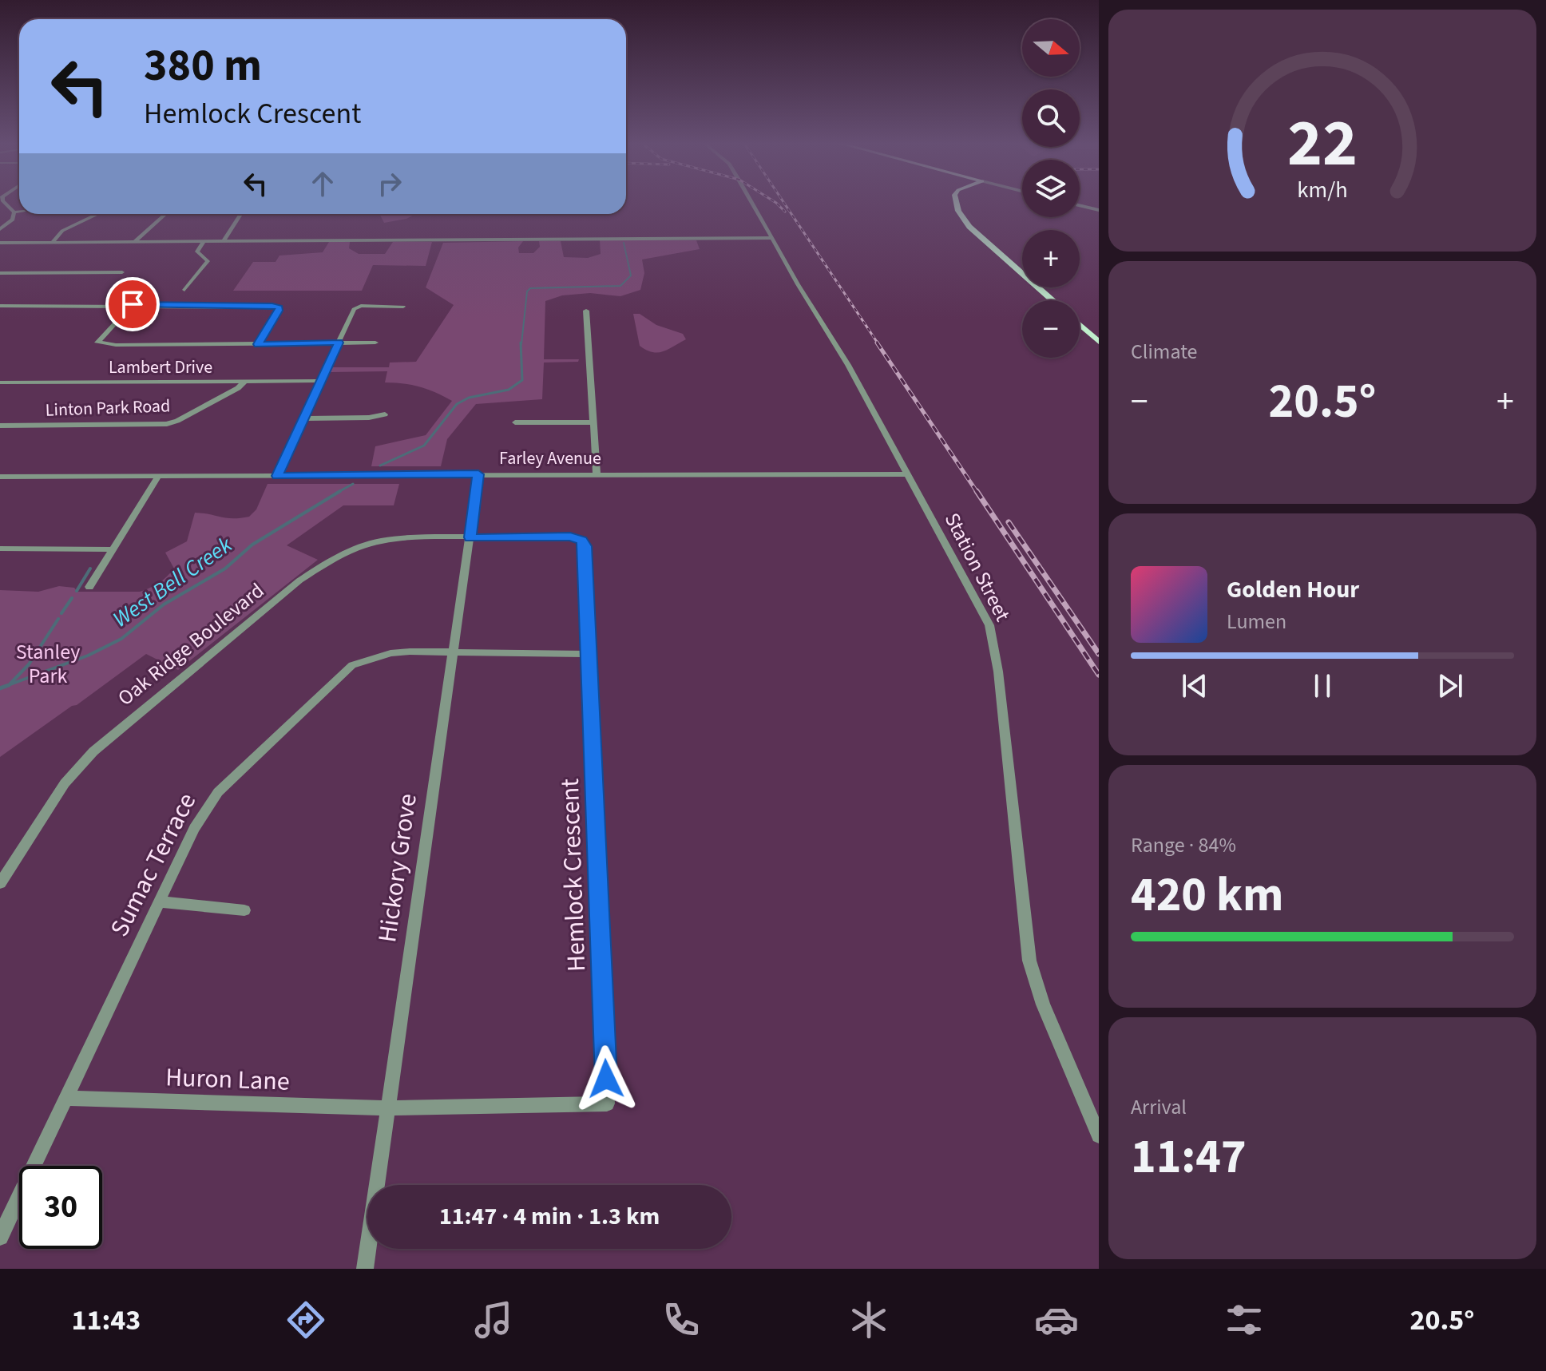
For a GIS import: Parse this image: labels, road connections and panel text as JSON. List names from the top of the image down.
{
  "streets": {
    "street": [
      "Lambert Drive",
      "Linton Park Road",
      "Farley Avenue",
      "Station Street",
      "Oak Ridge Boulevard",
      "Sumac Terrace",
      "Hickory Grove",
      "Hemlock Crescent",
      "Huron Lane"
    ]
  },
  "crossings": [
    ["Lambert Drive", "Linton Park Road"],
    ["Farley Avenue", "Station Street"],
    ["Farley Avenue", "Hickory Grove"],
    ["Oak Ridge Boulevard", "Hickory Grove"],
    ["Oak Ridge Boulevard", "Hemlock Crescent"],
    ["Sumac Terrace", "Hickory Grove"],
    ["Sumac Terrace", "Hemlock Crescent"],
    ["Sumac Terrace", "Huron Lane"],
    ["Hickory Grove", "Hemlock Crescent"],
    ["Hickory Grove", "Huron Lane"],
    ["Hemlock Crescent", "Huron Lane"]
  ],
  "water": ["West Bell Creek"],
  "parks": ["Stanley Park"],
  "north": "right",
  "page": {
    "map_buttons": ["+", "−"],
    "turn": ["380 m", "Hemlock Crescent"],
    "tile": [
      "Climate",
      ["Range · 84%", "420 km"],
      ["Arrival", "11:47"]
    ],
    "heat": ["−", "20.5°", "+"],
    "song": ["Golden Hour", "Lumen"],
    "limit": "30",
    "trip": "11:47 · 4 min · 1.3 km",
    "tabs": ["11:43", "20.5°"],
    "gauge": ["22", "km/h"]
  }
}
